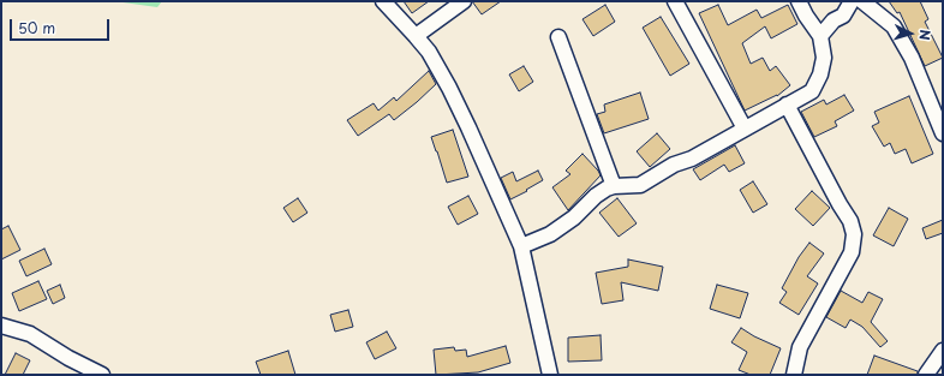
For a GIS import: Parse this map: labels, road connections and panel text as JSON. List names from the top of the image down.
{
  "scale_bar": "50 m",
  "north": "right"
}
